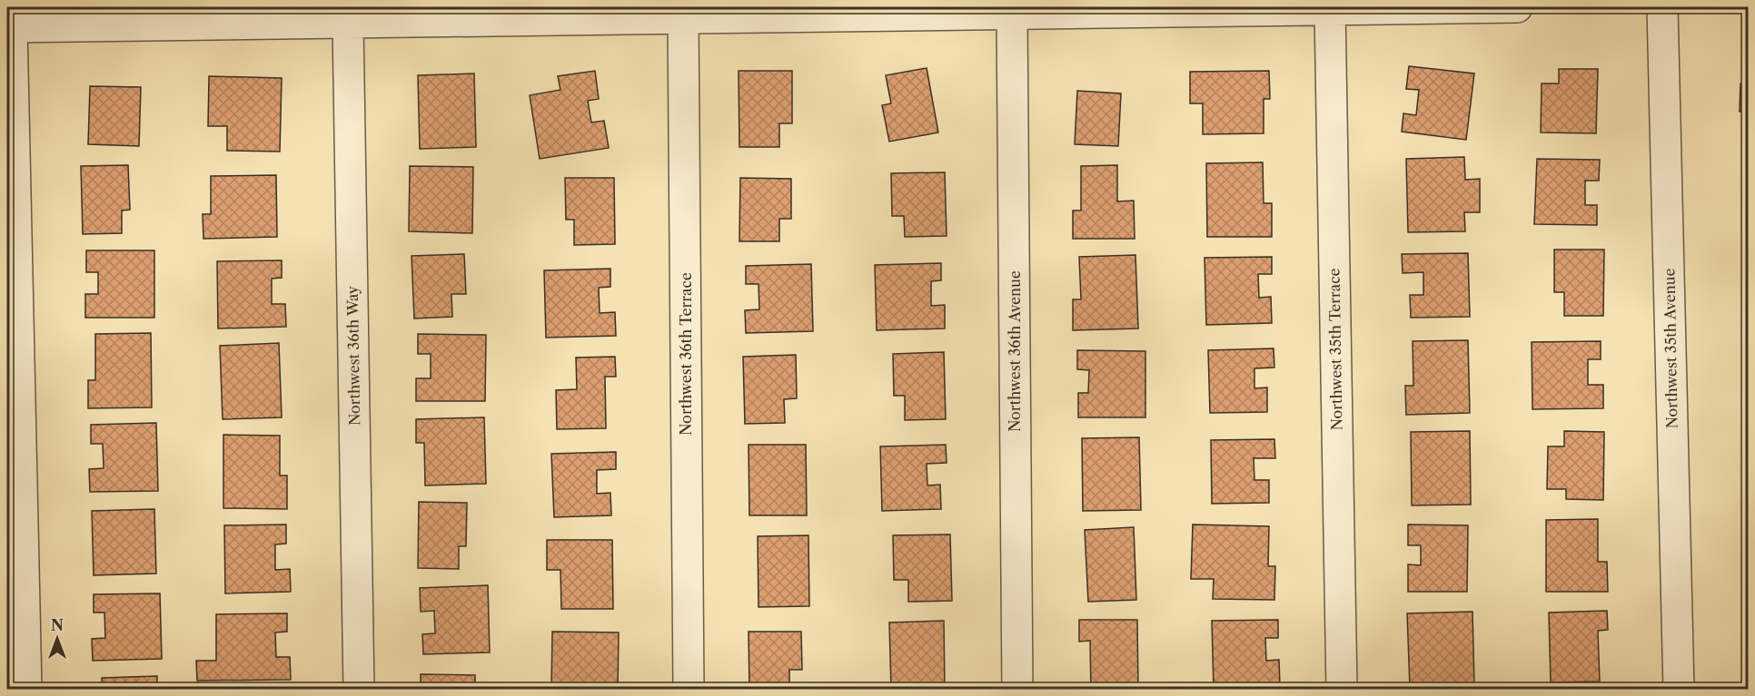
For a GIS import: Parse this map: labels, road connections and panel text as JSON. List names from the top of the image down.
{
  "streets": {
    "street": [
      "Northwest 35th Avenue",
      "Northwest 35th Terrace",
      "Northwest 36th Avenue",
      "Northwest 36th Terrace",
      "Northwest 36th Way"
    ]
  },
  "north": "top"
}
